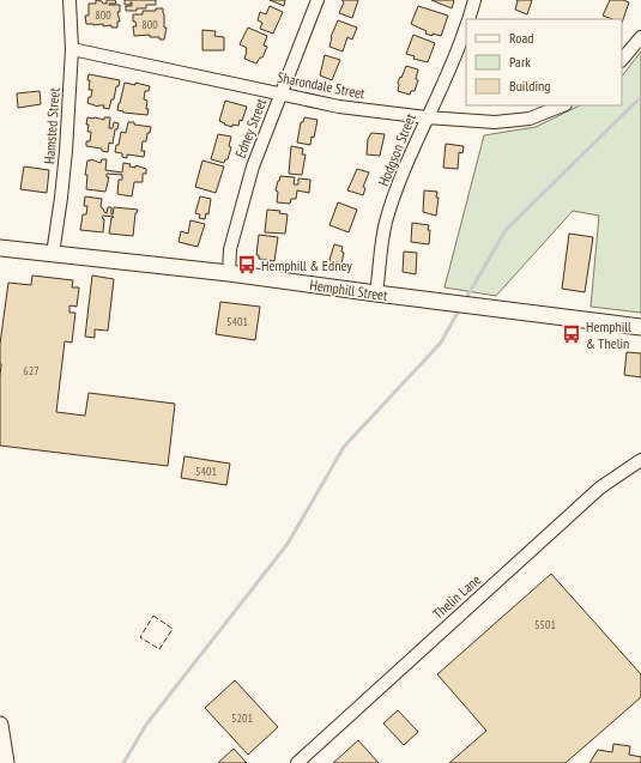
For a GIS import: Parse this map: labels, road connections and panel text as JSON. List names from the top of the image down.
{
  "streets": {
    "main road": ["Hemphill Street"],
    "street": [
      "Sharondale Street",
      "Hamsted Street",
      "Edney Street",
      "Hodgson Street",
      "Thelin Lane"
    ]
  },
  "crossings": [
    ["Sharondale Street", "Hamsted Street"],
    ["Sharondale Street", "Edney Street"],
    ["Sharondale Street", "Hodgson Street"],
    ["Hamsted Street", "Hemphill Street"],
    ["Edney Street", "Hemphill Street"],
    ["Hodgson Street", "Hemphill Street"]
  ],
  "places": {
    "bus stop": ["Hemphill & Edney", "Hemphill & Thelin"]
  },
  "house_numbers": [
    "800",
    "800",
    "5401",
    "627",
    "5401",
    "5501",
    "5201"
  ],
  "legend": ["Road", "Park", "Building"]
}
